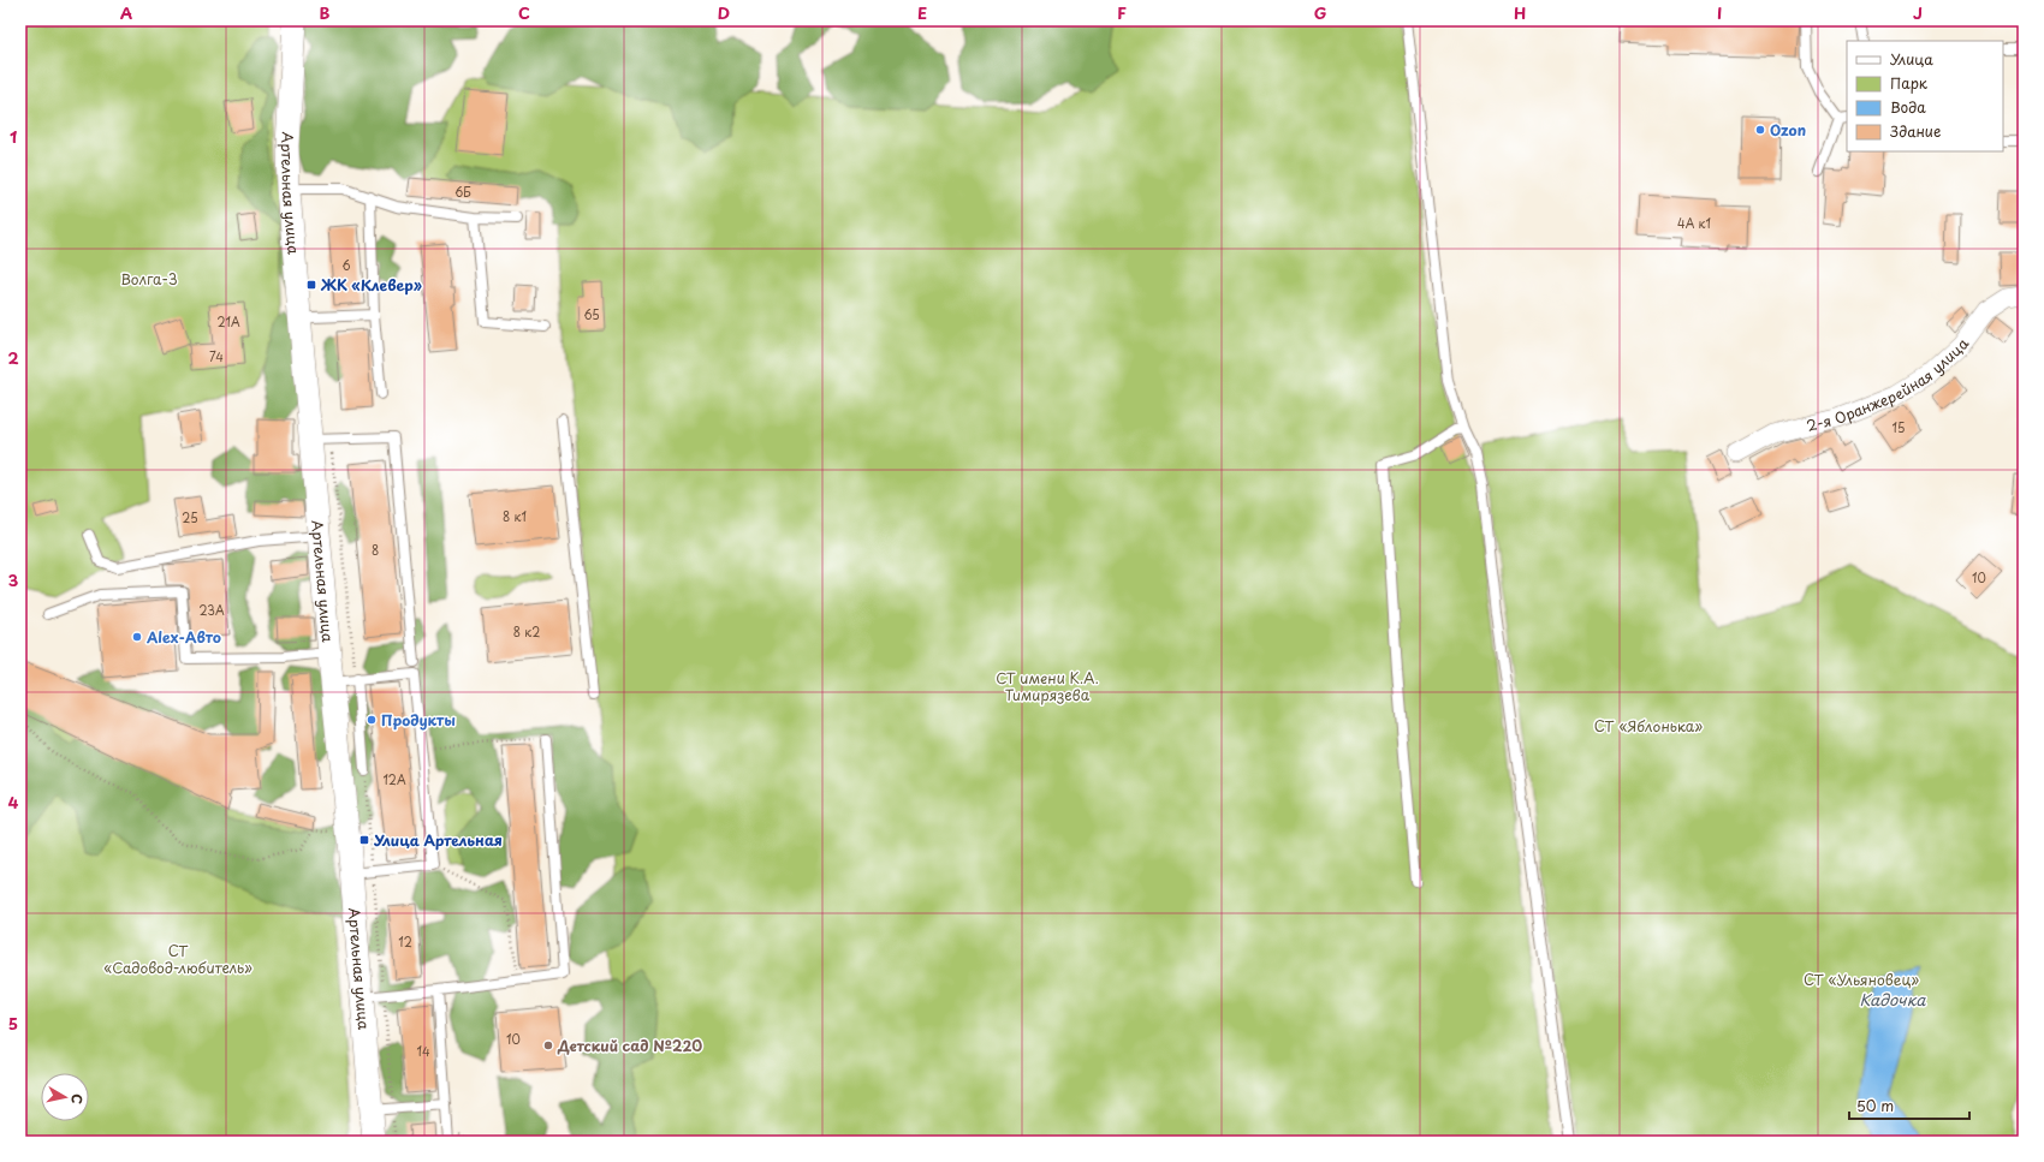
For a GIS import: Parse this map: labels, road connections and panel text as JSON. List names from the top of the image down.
{
  "streets": {
    "street": ["Артельная улица", "2-я Оранжерейная улица"]
  },
  "water": ["Кадочка"],
  "parks": [
    "Волга-3",
    "СТ имени К.А. Тимирязева",
    "СТ «Яблонька»",
    "СТ «Садовод-любитель»",
    "СТ «Ульяновец»"
  ],
  "places": {
    "other": [
      "Ozon",
      "Alex-Авто",
      "Продукты",
      "Детский сад №220"
    ],
    "transit": ["ЖК «Клевер»", "Улица Артельная"]
  },
  "house_numbers": [
    "6Б",
    "4А к1",
    "6",
    "65",
    "21А",
    "74",
    "15",
    "8 к1",
    "25",
    "8",
    "10",
    "23А",
    "8 к2",
    "12А",
    "12",
    "10",
    "14"
  ],
  "legend": [
    "Улица",
    "Парк",
    "Вода",
    "Здание"
  ],
  "scale_bar": "50 m",
  "north": "right",
  "grid": {
    "columns": [
      "A",
      "B",
      "C",
      "D",
      "E",
      "F",
      "G",
      "H",
      "I",
      "J"
    ],
    "rows": [
      "1",
      "2",
      "3",
      "4",
      "5"
    ]
  }
}
